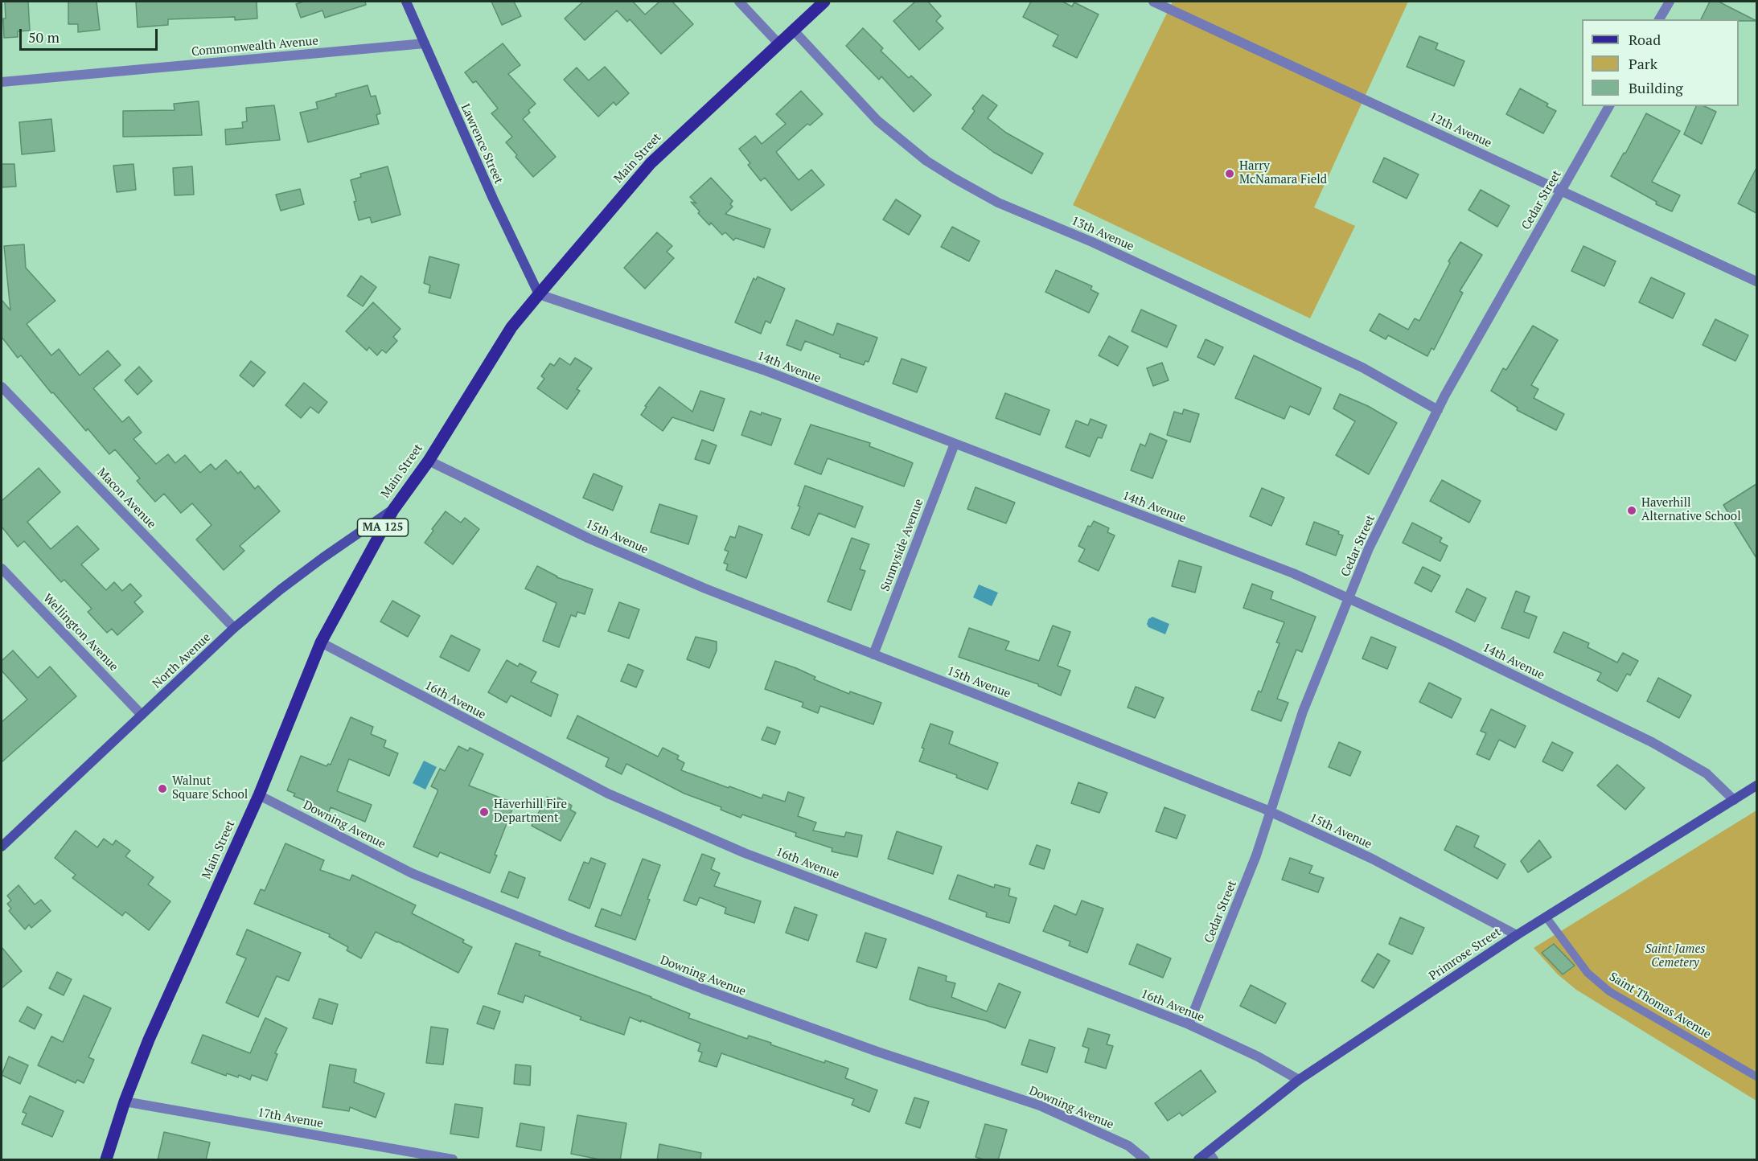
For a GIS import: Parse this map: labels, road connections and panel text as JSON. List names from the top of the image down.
{
  "streets": {
    "main road": [
      "Lawrence Street",
      "Main Street",
      "MA 125",
      "North Avenue",
      "Primrose Street"
    ],
    "street": [
      "Commonwealth Avenue",
      "12th Avenue",
      "Cedar Street",
      "13th Avenue",
      "14th Avenue",
      "Macon Avenue",
      "15th Avenue",
      "Sunnyside Avenue",
      "Wellington Avenue",
      "16th Avenue",
      "Downing Avenue",
      "17th Avenue"
    ],
    "lane": ["Saint Thomas Avenue"]
  },
  "crossings": [
    ["Commonwealth Avenue", "Lawrence Street"],
    ["12th Avenue", "Cedar Street"],
    ["Lawrence Street", "Main Street"],
    ["Lawrence Street", "14th Avenue"],
    ["Main Street", "13th Avenue"],
    ["Main Street", "14th Avenue"],
    ["Main Street", "15th Avenue"],
    ["Main Street", "North Avenue"],
    ["Main Street", "16th Avenue"],
    ["Main Street", "Downing Avenue"],
    ["Main Street", "17th Avenue"],
    ["Cedar Street", "13th Avenue"],
    ["Cedar Street", "14th Avenue"],
    ["Cedar Street", "15th Avenue"],
    ["Cedar Street", "16th Avenue"],
    ["14th Avenue", "Sunnyside Avenue"],
    ["14th Avenue", "Primrose Street"],
    ["Macon Avenue", "North Avenue"],
    ["15th Avenue", "Sunnyside Avenue"],
    ["15th Avenue", "Primrose Street"],
    ["Wellington Avenue", "North Avenue"],
    ["16th Avenue", "Primrose Street"],
    ["Primrose Street", "Saint Thomas Avenue"]
  ],
  "parks": ["Saint James Cemetery"],
  "places": [
    "Harry McNamara Field",
    "Haverhill Alternative School",
    "Walnut Square School",
    "Haverhill Fire Department"
  ],
  "legend": ["Road", "Park", "Building"],
  "scale_bar": "50 m"
}
